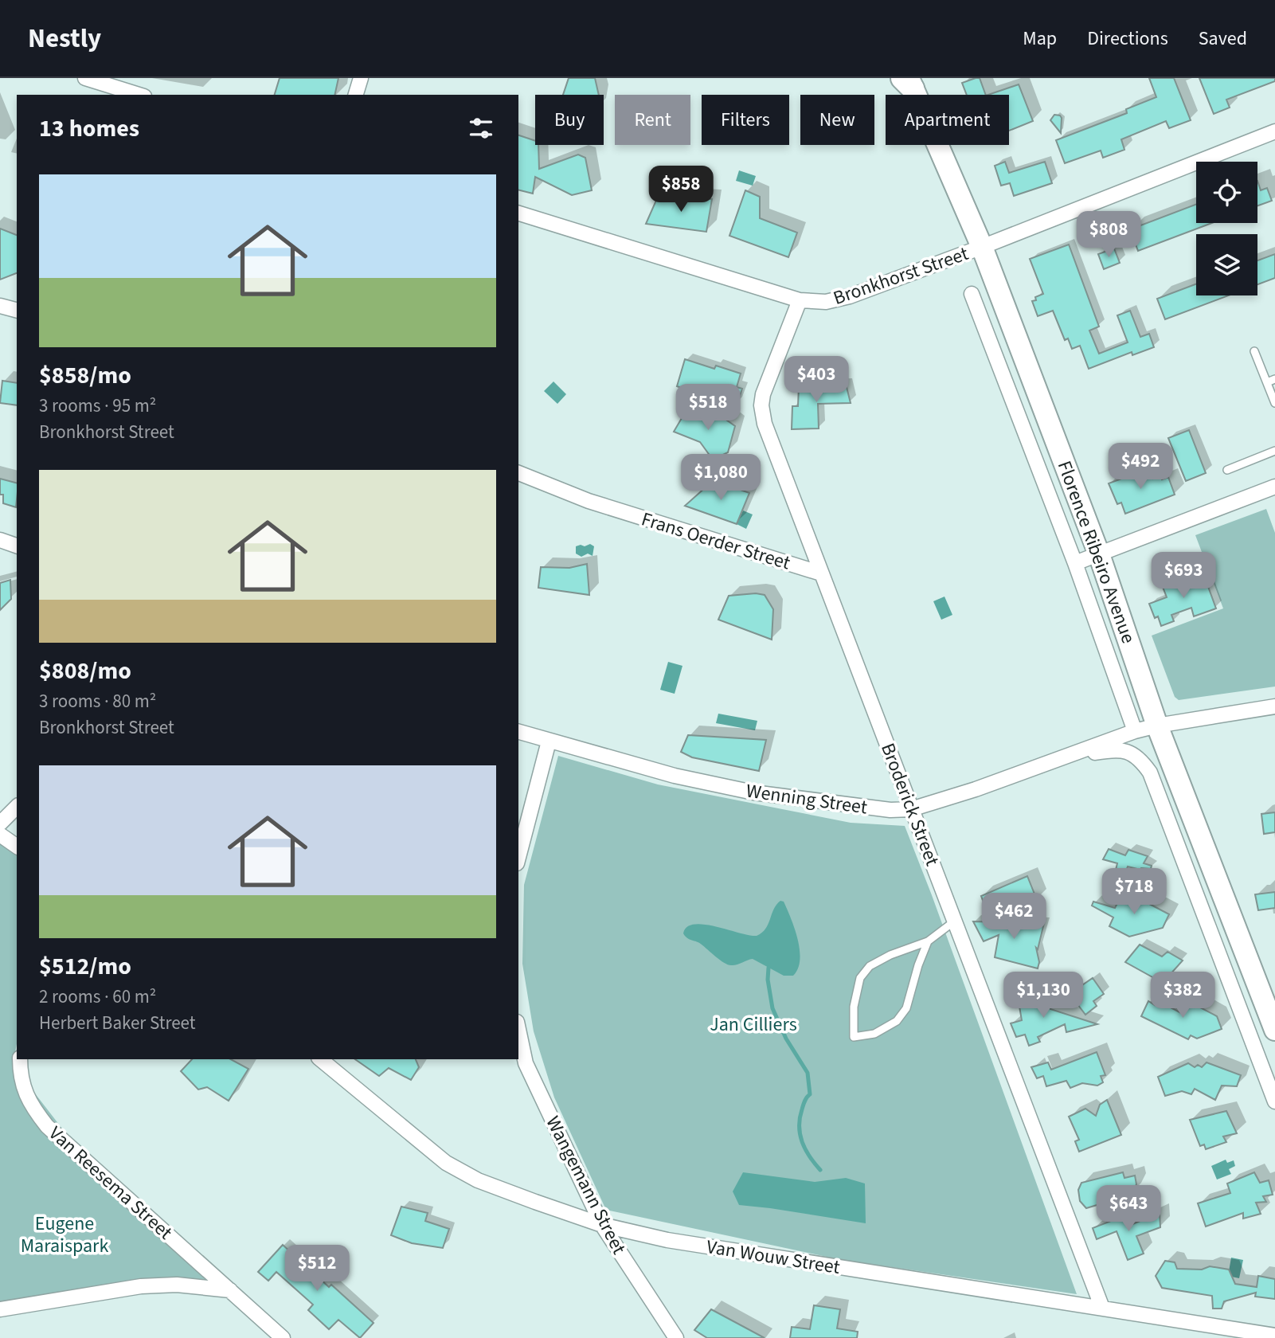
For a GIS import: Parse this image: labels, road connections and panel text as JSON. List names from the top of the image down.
{
  "streets": {
    "main road": ["Florence Ribeiro Avenue"],
    "street": [
      "Bronkhorst Street",
      "Frans Oerder Street",
      "Wenning Street",
      "Broderick Street",
      "Van Reesema Street",
      "Wangemann Street",
      "Van Wouw Street"
    ]
  },
  "crossings": [
    ["Bronkhorst Street", "Florence Ribeiro Avenue"],
    ["Bronkhorst Street", "Broderick Street"],
    ["Frans Oerder Street", "Broderick Street"],
    ["Florence Ribeiro Avenue", "Wenning Street"],
    ["Wenning Street", "Broderick Street"],
    ["Broderick Street", "Van Wouw Street"],
    ["Wangemann Street", "Van Wouw Street"]
  ],
  "parks": ["Jan Cilliers", "Eugene Maraispark"],
  "page": {
    "header": "Nestly",
    "nav": ["Map", "Directions", "Saved"],
    "chip": [
      "Buy",
      "Rent",
      "Filters",
      "New",
      "Apartment"
    ],
    "heading": "13 homes",
    "list": [
      {
        "name": "$858/mo",
        "note": "3 rooms · 95 m² · Bronkhorst Street"
      },
      {
        "name": "$808/mo",
        "note": "3 rooms · 80 m² · Bronkhorst Street"
      },
      {
        "name": "$512/mo",
        "note": "2 rooms · 60 m² · Herbert Baker Street"
      }
    ],
    "price": [
      "$858",
      "$808",
      "$403",
      "$518",
      "$492",
      "$1,080",
      "$693",
      "$718",
      "$462",
      "$1,130",
      "$382",
      "$643",
      "$512"
    ]
  }
}
